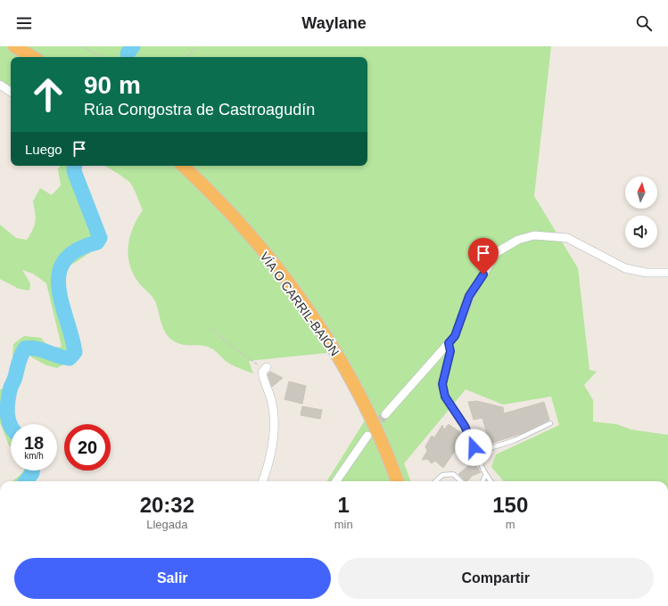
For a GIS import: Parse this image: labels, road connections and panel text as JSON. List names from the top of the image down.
{
  "streets": {
    "highway": ["VÍA O CARRIL-BAIÓN"]
  },
  "north": "top",
  "page": {
    "header": "Waylane",
    "turn": ["90 m", "Rúa Congostra de Castroagudín"],
    "then": "Luego",
    "speed": "18 km/h",
    "limit": "20",
    "eta": [
      "20:32",
      "Llegada",
      "1",
      "min",
      "150",
      "m"
    ],
    "buttons": ["Salir", "Compartir"]
  }
}
